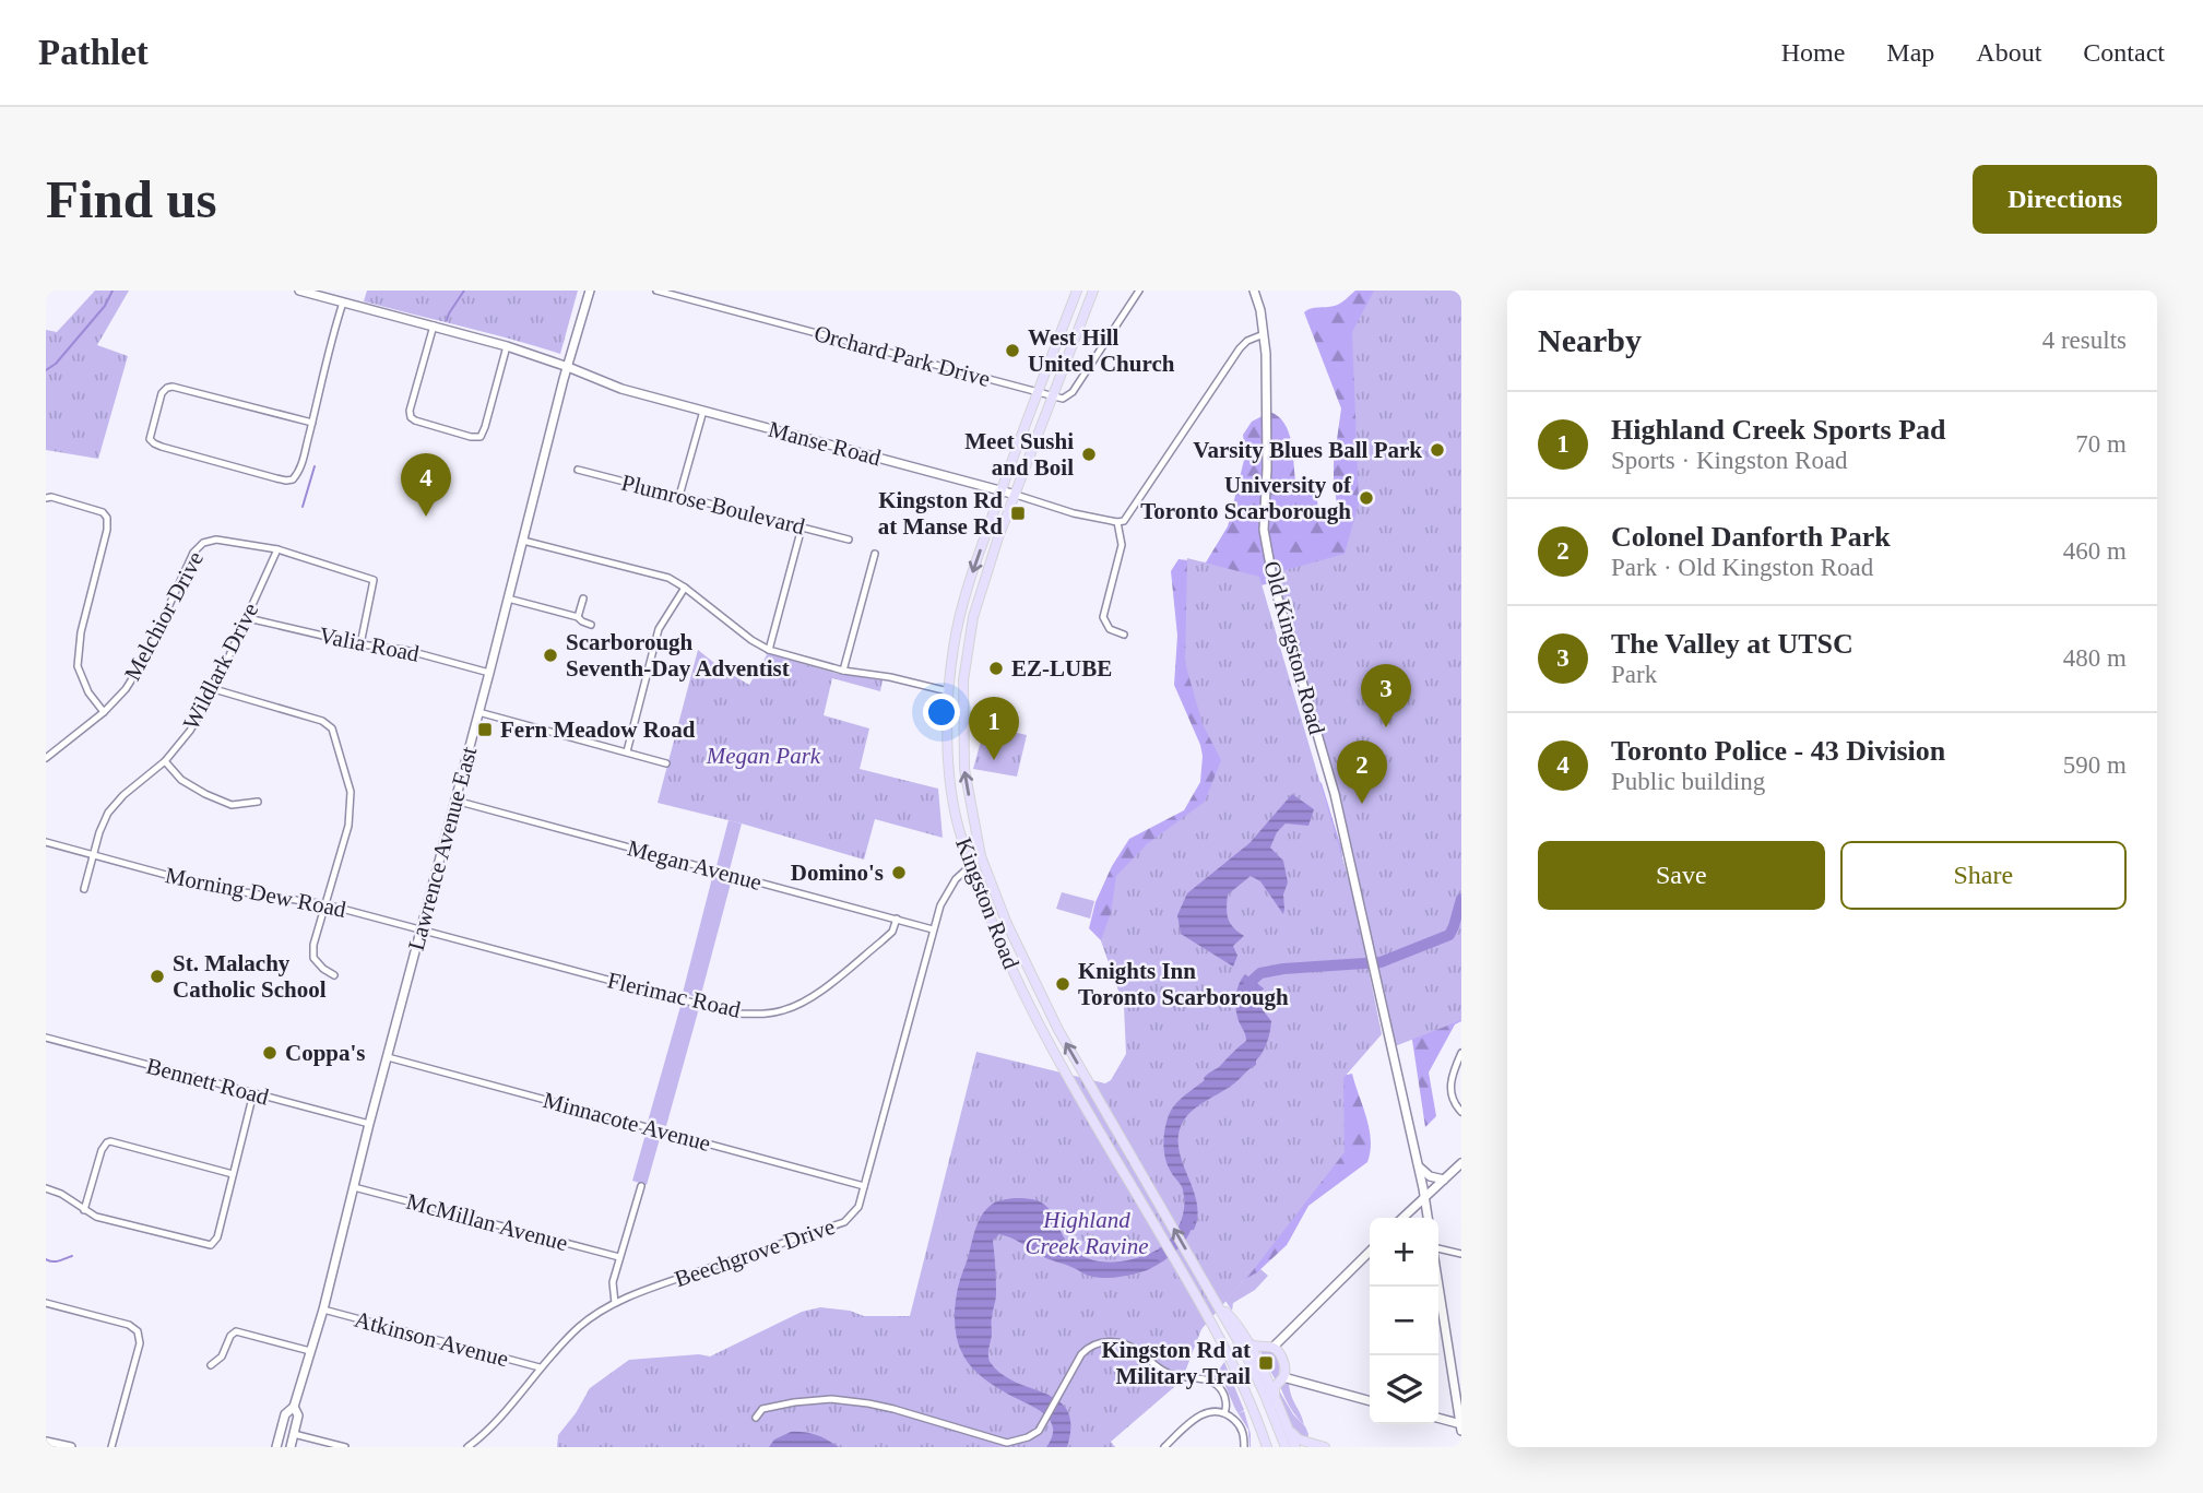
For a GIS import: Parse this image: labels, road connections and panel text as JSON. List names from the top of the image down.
{
  "streets": {
    "main road": ["Kingston Road"],
    "street": [
      "Orchard Park Drive",
      "Manse Road",
      "Plumrose Boulevard",
      "Melchior Drive",
      "Valia Road",
      "Old Kingston Road",
      "Wildlark Drive",
      "Lawrence Avenue East",
      "Megan Avenue",
      "Morning Dew Road",
      "Flerimac Road",
      "Bennett Road",
      "Minnacote Avenue",
      "McMillan Avenue",
      "Beechgrove Drive",
      "Atkinson Avenue"
    ]
  },
  "crossings": [
    ["Orchard Park Drive", "Kingston Road"],
    ["Manse Road", "Lawrence Avenue East"],
    ["Manse Road", "Kingston Road"],
    ["Melchior Drive", "Valia Road"],
    ["Melchior Drive", "Wildlark Drive"],
    ["Valia Road", "Wildlark Drive"],
    ["Valia Road", "Lawrence Avenue East"],
    ["Wildlark Drive", "Morning Dew Road"],
    ["Lawrence Avenue East", "Megan Avenue"],
    ["Lawrence Avenue East", "Morning Dew Road"],
    ["Lawrence Avenue East", "Flerimac Road"],
    ["Lawrence Avenue East", "Bennett Road"],
    ["Lawrence Avenue East", "Minnacote Avenue"],
    ["Lawrence Avenue East", "McMillan Avenue"],
    ["Lawrence Avenue East", "Atkinson Avenue"],
    ["Megan Avenue", "Flerimac Road"],
    ["Megan Avenue", "Beechgrove Drive"],
    ["Morning Dew Road", "Flerimac Road"],
    ["Kingston Road", "Beechgrove Drive"],
    ["Minnacote Avenue", "Beechgrove Drive"],
    ["Beechgrove Drive", "Atkinson Avenue"]
  ],
  "parks": ["Megan Park", "Highland Creek Ravine"],
  "places": {
    "other": [
      "West Hill United Church",
      "Varsity Blues Ball Park",
      "Meet Sushi and Boil",
      "University of Toronto Scarborough",
      "Scarborough Seventh-Day Adventist",
      "EZ-LUBE",
      "Domino's",
      "St. Malachy Catholic School",
      "Knights Inn Toronto Scarborough",
      "Coppa's"
    ],
    "transit": ["Kingston Rd at Manse Rd", "Fern Meadow Road", "Kingston Rd at Military Trail"]
  },
  "page": {
    "header": "Pathlet",
    "nav": [
      "Home",
      "Map",
      "About",
      "Contact"
    ],
    "buttons": [
      "Directions",
      ["Save", "Share"]
    ],
    "title": "Find us",
    "heading": ["Nearby", "4 results"],
    "list": [
      {
        "mark": "1",
        "name": "Highland Creek Sports Pad",
        "note": "Sports · Kingston Road",
        "value": "70 m"
      },
      {
        "mark": "2",
        "name": "Colonel Danforth Park",
        "note": "Park · Old Kingston Road",
        "value": "460 m"
      },
      {
        "mark": "3",
        "name": "The Valley at UTSC",
        "note": "Park",
        "value": "480 m"
      },
      {
        "mark": "4",
        "name": "Toronto Police - 43 Division",
        "note": "Public building",
        "value": "590 m"
      }
    ],
    "pins": [
      "4",
      "3",
      "1",
      "2"
    ],
    "map_buttons": ["+", "−"]
  }
}
